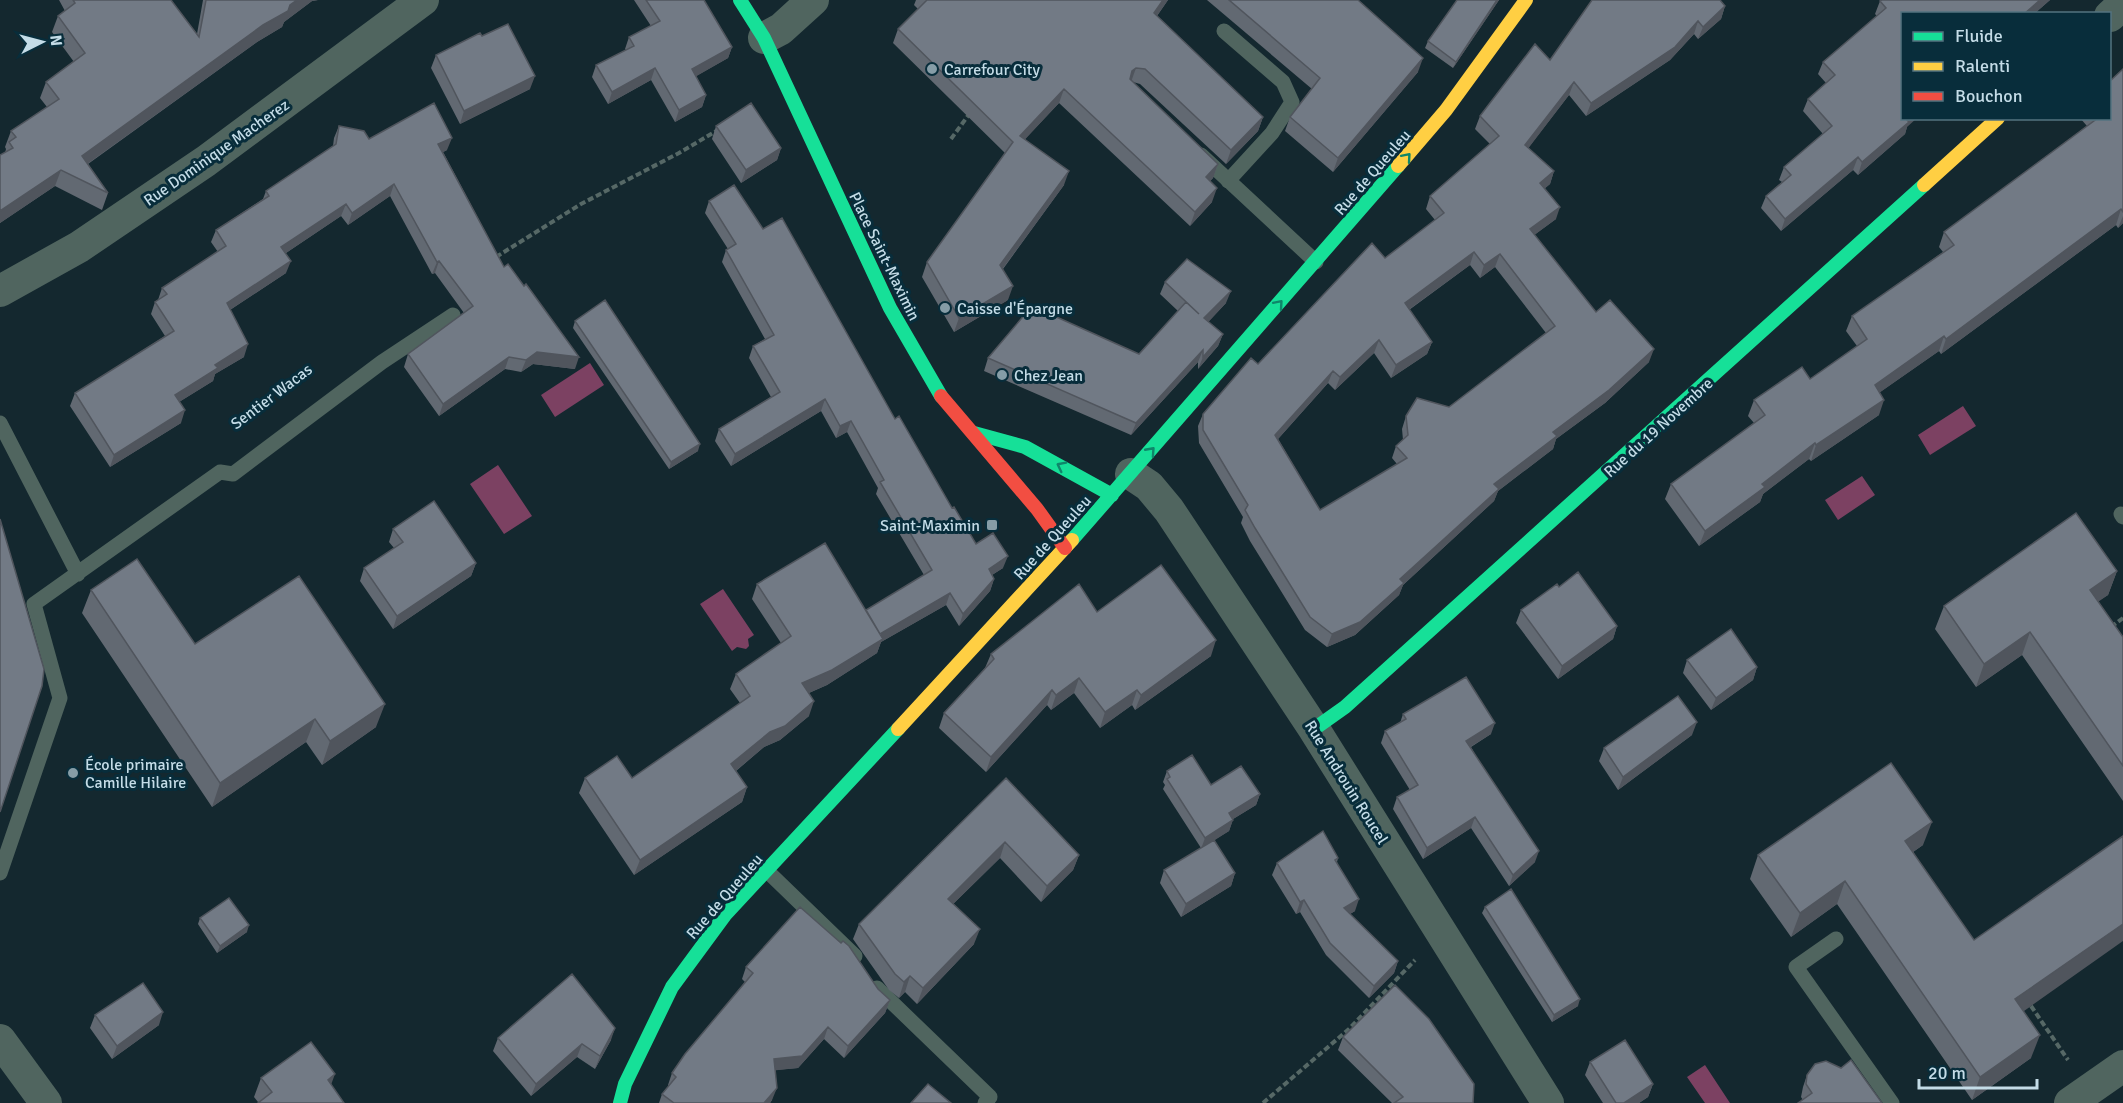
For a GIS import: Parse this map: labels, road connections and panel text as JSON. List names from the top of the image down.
{
  "streets": {
    "street": [
      "Rue Dominique Macherez",
      "Rue de Queuleu",
      "Place Saint-Maximin",
      "Rue du 19 Novembre",
      "Rue Androuin Roucel"
    ]
  },
  "crossings": [
    ["Rue de Queuleu", "Place Saint-Maximin"],
    ["Rue de Queuleu", "Rue Androuin Roucel"],
    ["Rue du 19 Novembre", "Rue Androuin Roucel"]
  ],
  "one_way": ["Rue de Queuleu"],
  "places": {
    "other": [
      "Carrefour City",
      "Caisse d'Épargne",
      "Chez Jean",
      "École primaire Camille Hilaire"
    ],
    "transit": ["Saint-Maximin"]
  },
  "legend": ["Fluide", "Ralenti", "Bouchon"],
  "scale_bar": "20 m",
  "north": "right"
}
